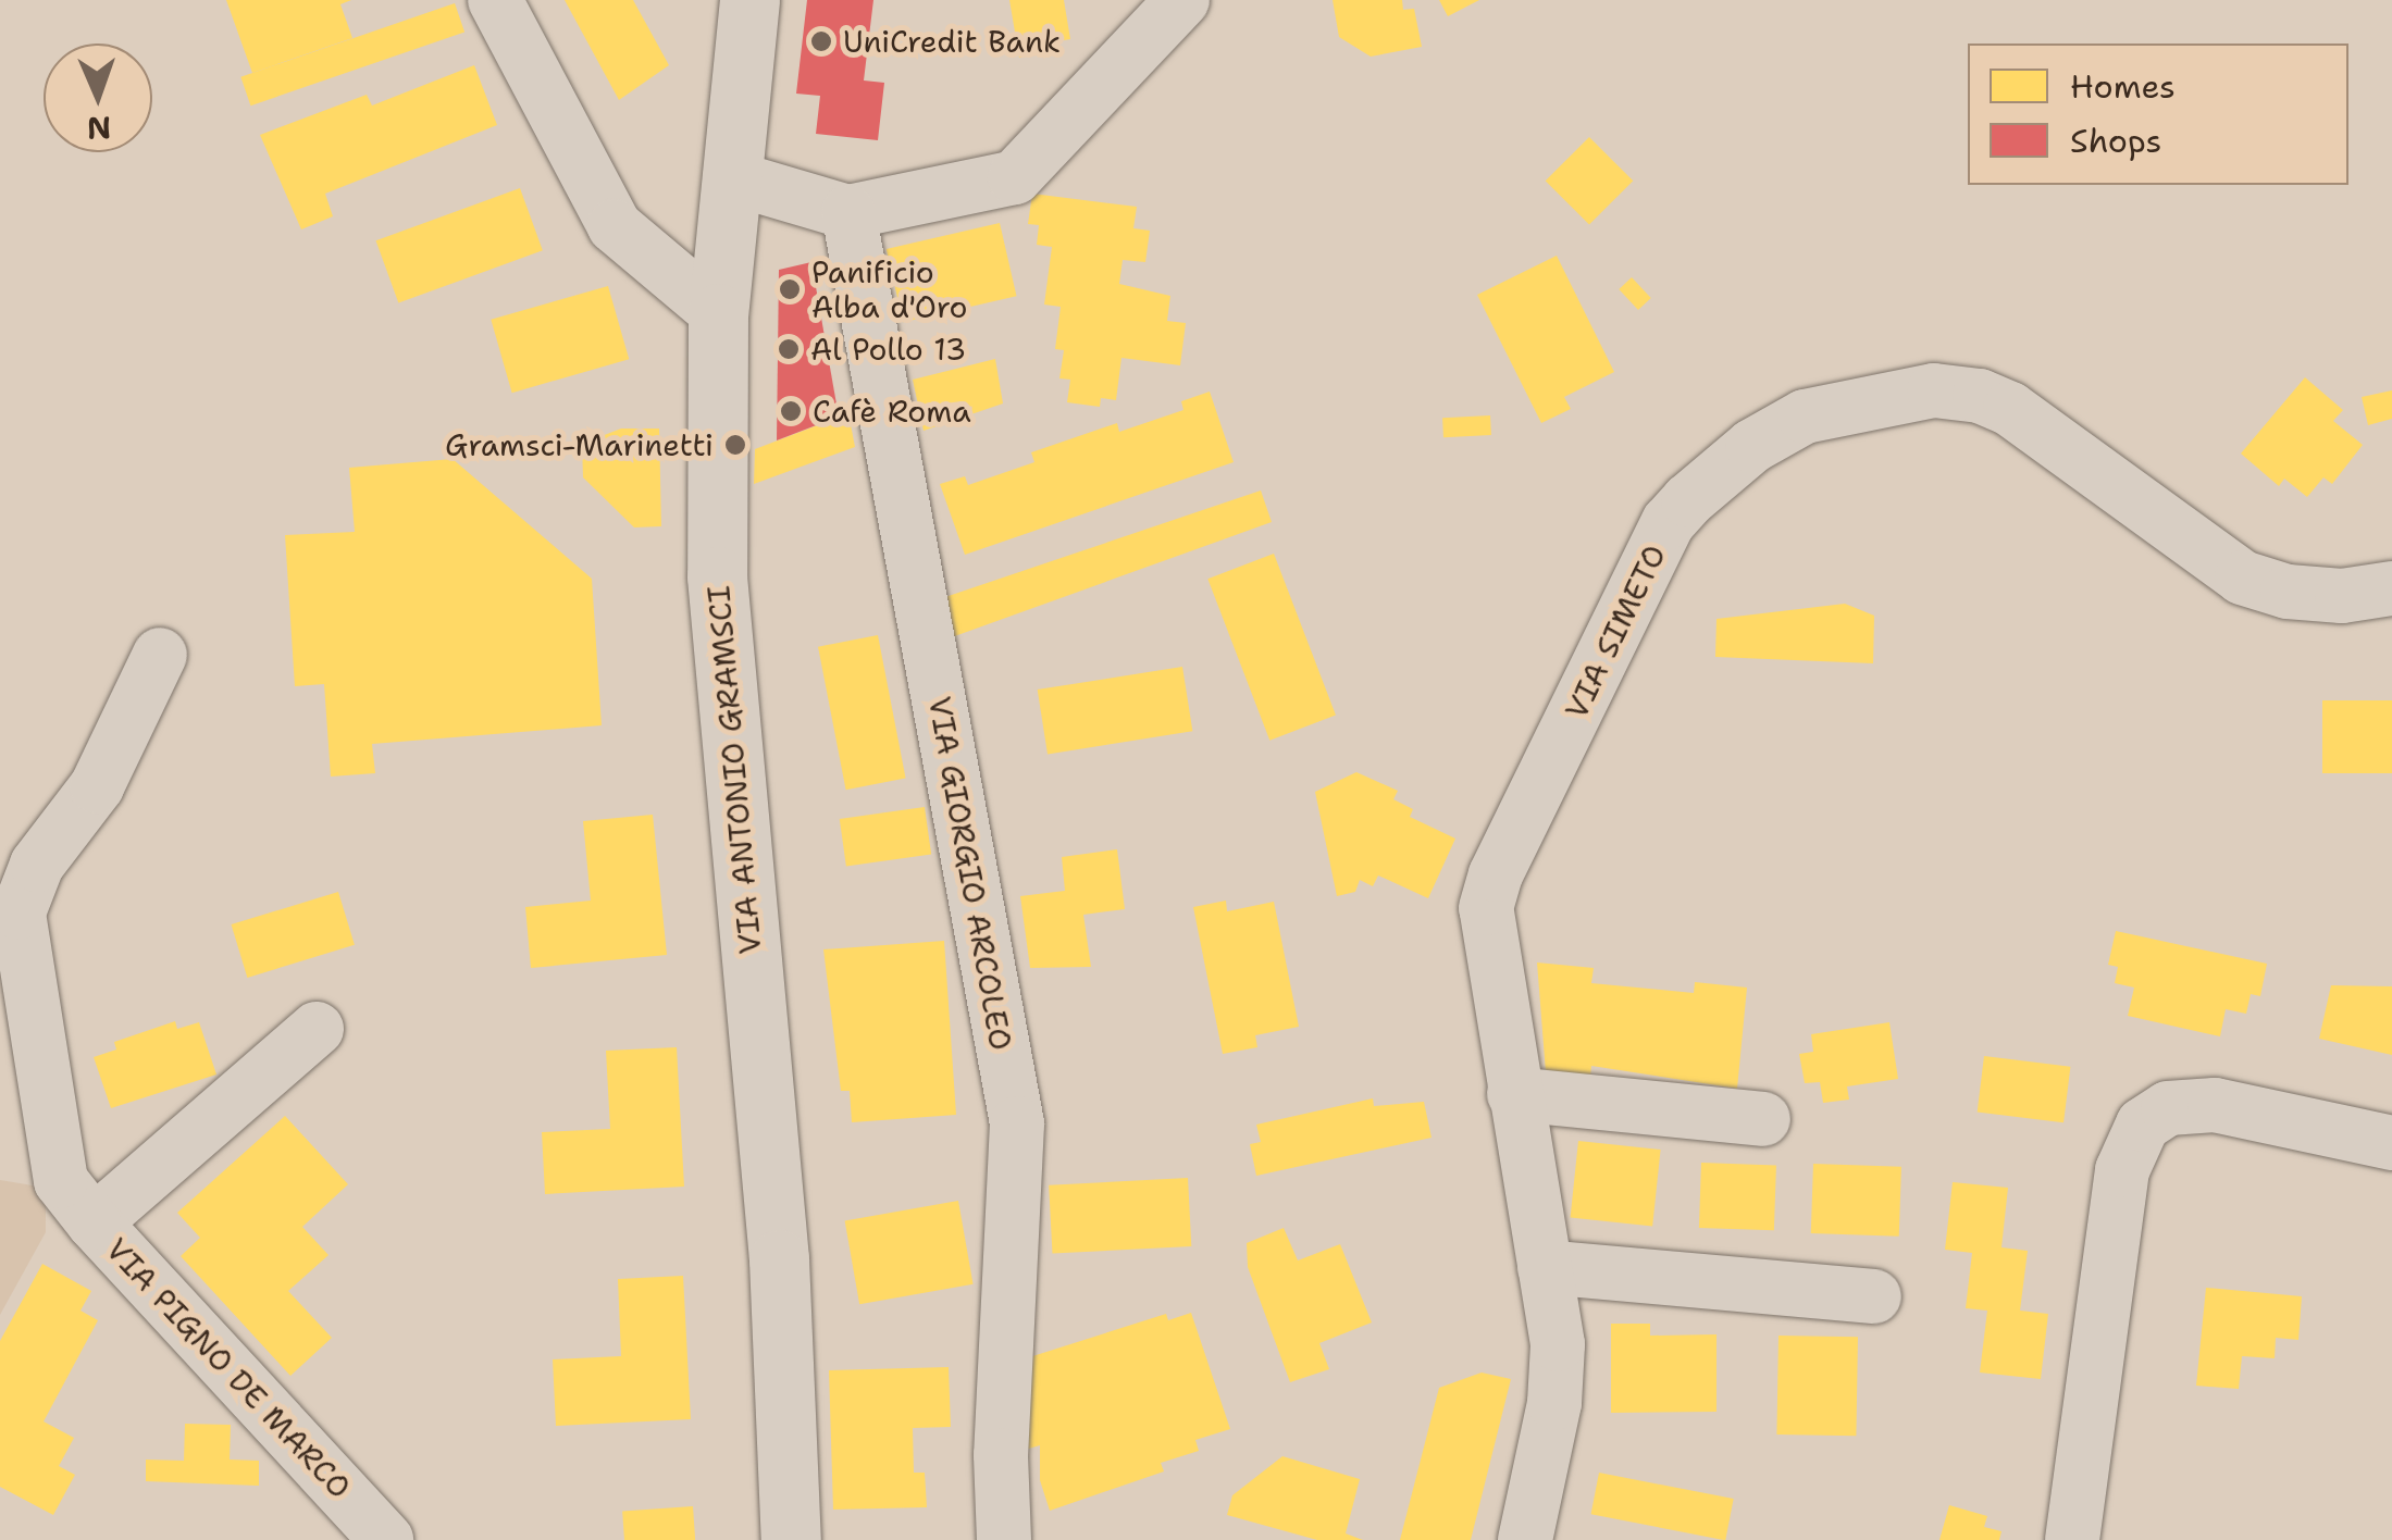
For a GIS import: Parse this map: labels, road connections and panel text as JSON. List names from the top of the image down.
{
  "streets": {
    "main road": ["VIA ANTONIO GRAMSCI"],
    "street": ["VIA SIMETO", "VIA GIORGIO ARCOLEO", "VIA PIGNO DE MARCO"]
  },
  "places": [
    "UniCredit Bank",
    "Panificio Alba d'Oro",
    "Al Pollo 13",
    "Cafè Roma",
    "Gramsci-Marinetti"
  ],
  "legend": ["Homes", "Shops"],
  "north": "bottom"
}
